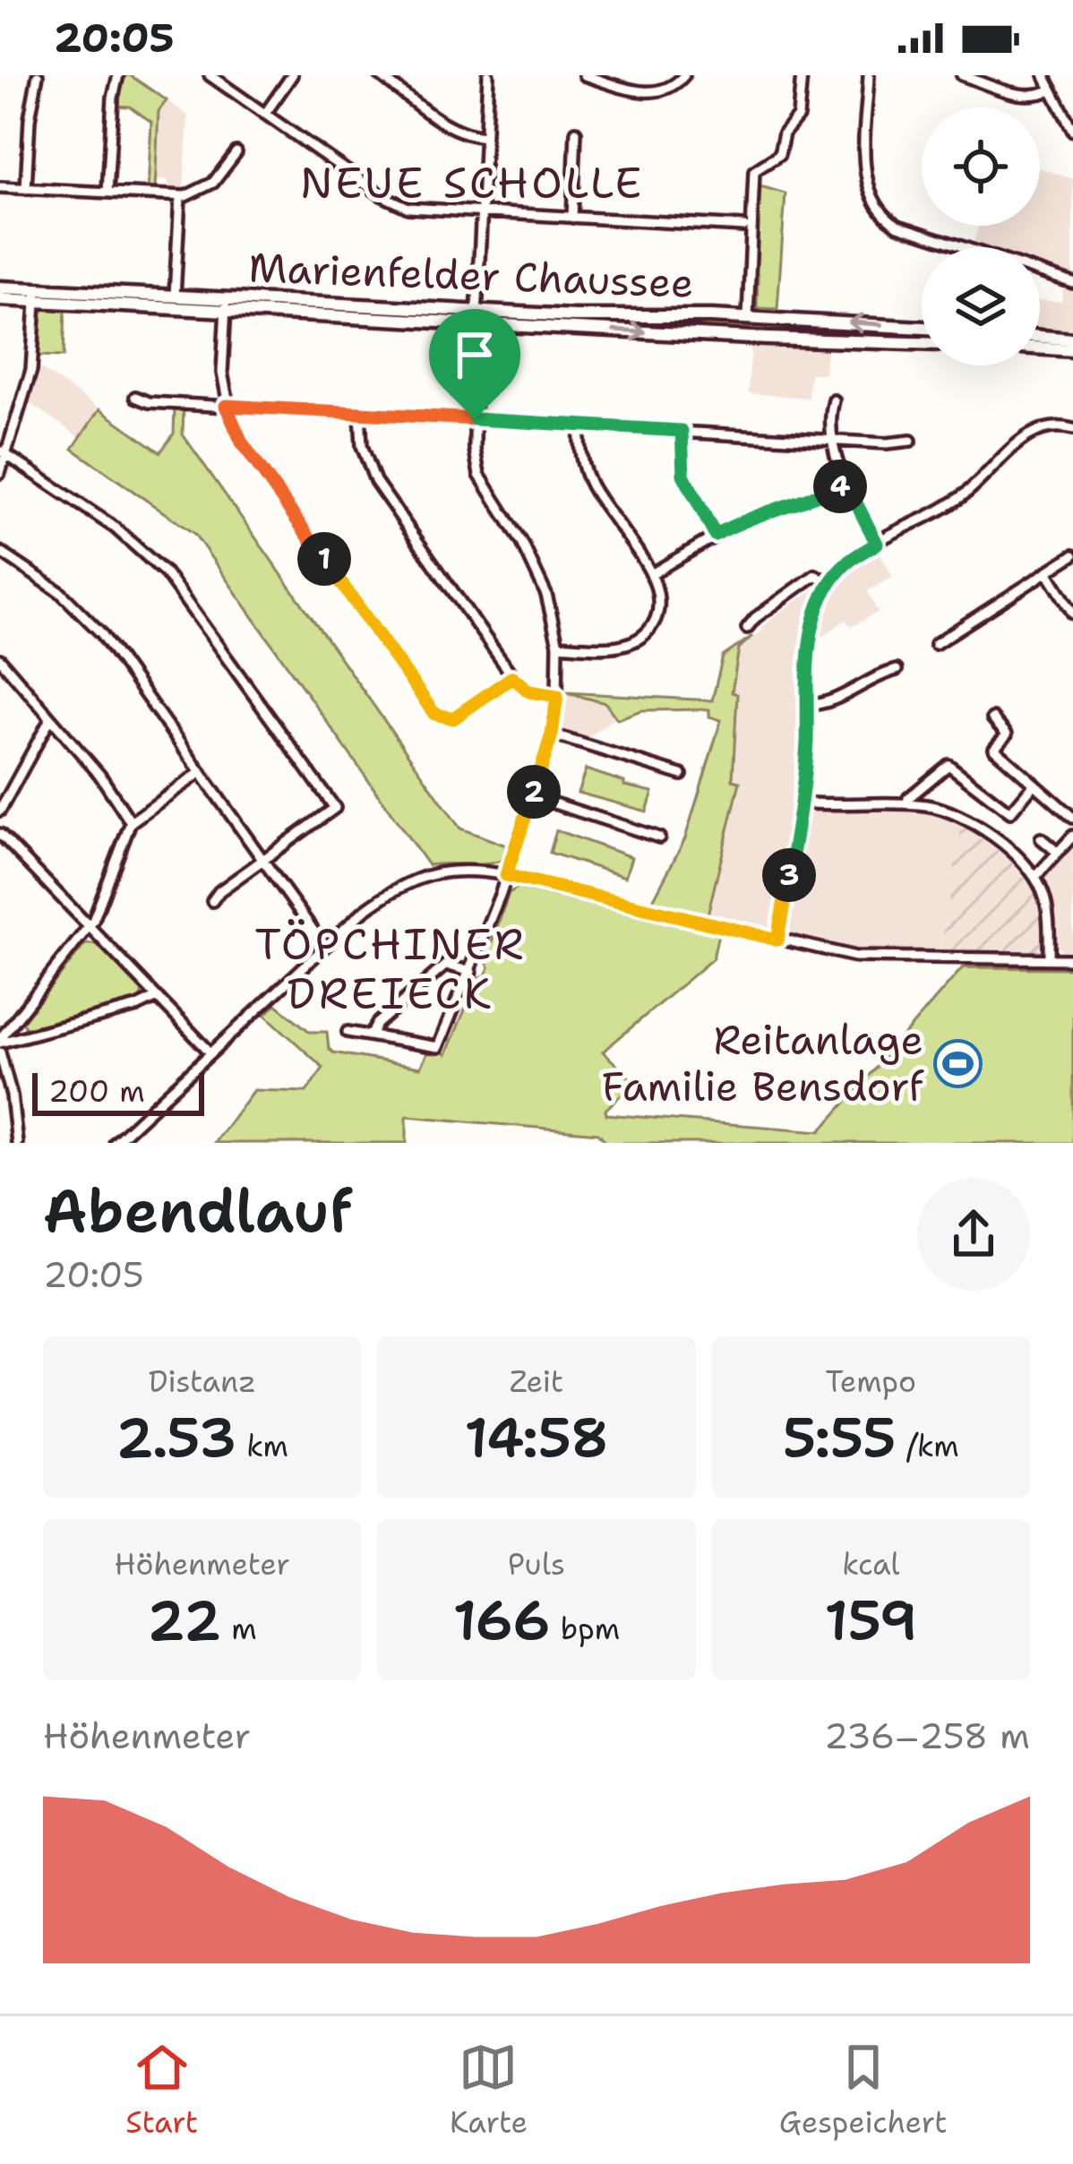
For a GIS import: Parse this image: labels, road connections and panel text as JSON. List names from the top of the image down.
{
  "streets": {
    "main road": ["Marienfelder Chaussee"]
  },
  "districts": ["NEUE SCHOLLE", "TÖPCHINER DREIECK"],
  "places": {
    "sports": ["Reitanlage Familie Bensdorf"]
  },
  "scale_bar": "200 m",
  "page": {
    "status": "20:05",
    "pins": [
      "4",
      "1",
      "2",
      "3"
    ],
    "scale": "200 m",
    "heading": ["Abendlauf", "20:05"],
    "stats": [
      ["Distanz", "2.53 km"],
      ["Zeit", "14:58"],
      ["Tempo", "5:55 /km"],
      ["Höhenmeter", "22 m"],
      ["Puls", "166 bpm"],
      ["kcal", "159"]
    ],
    "chart": ["Höhenmeter", "236–258 m"],
    "tabs": ["Start", "Karte", "Gespeichert"]
  }
}
